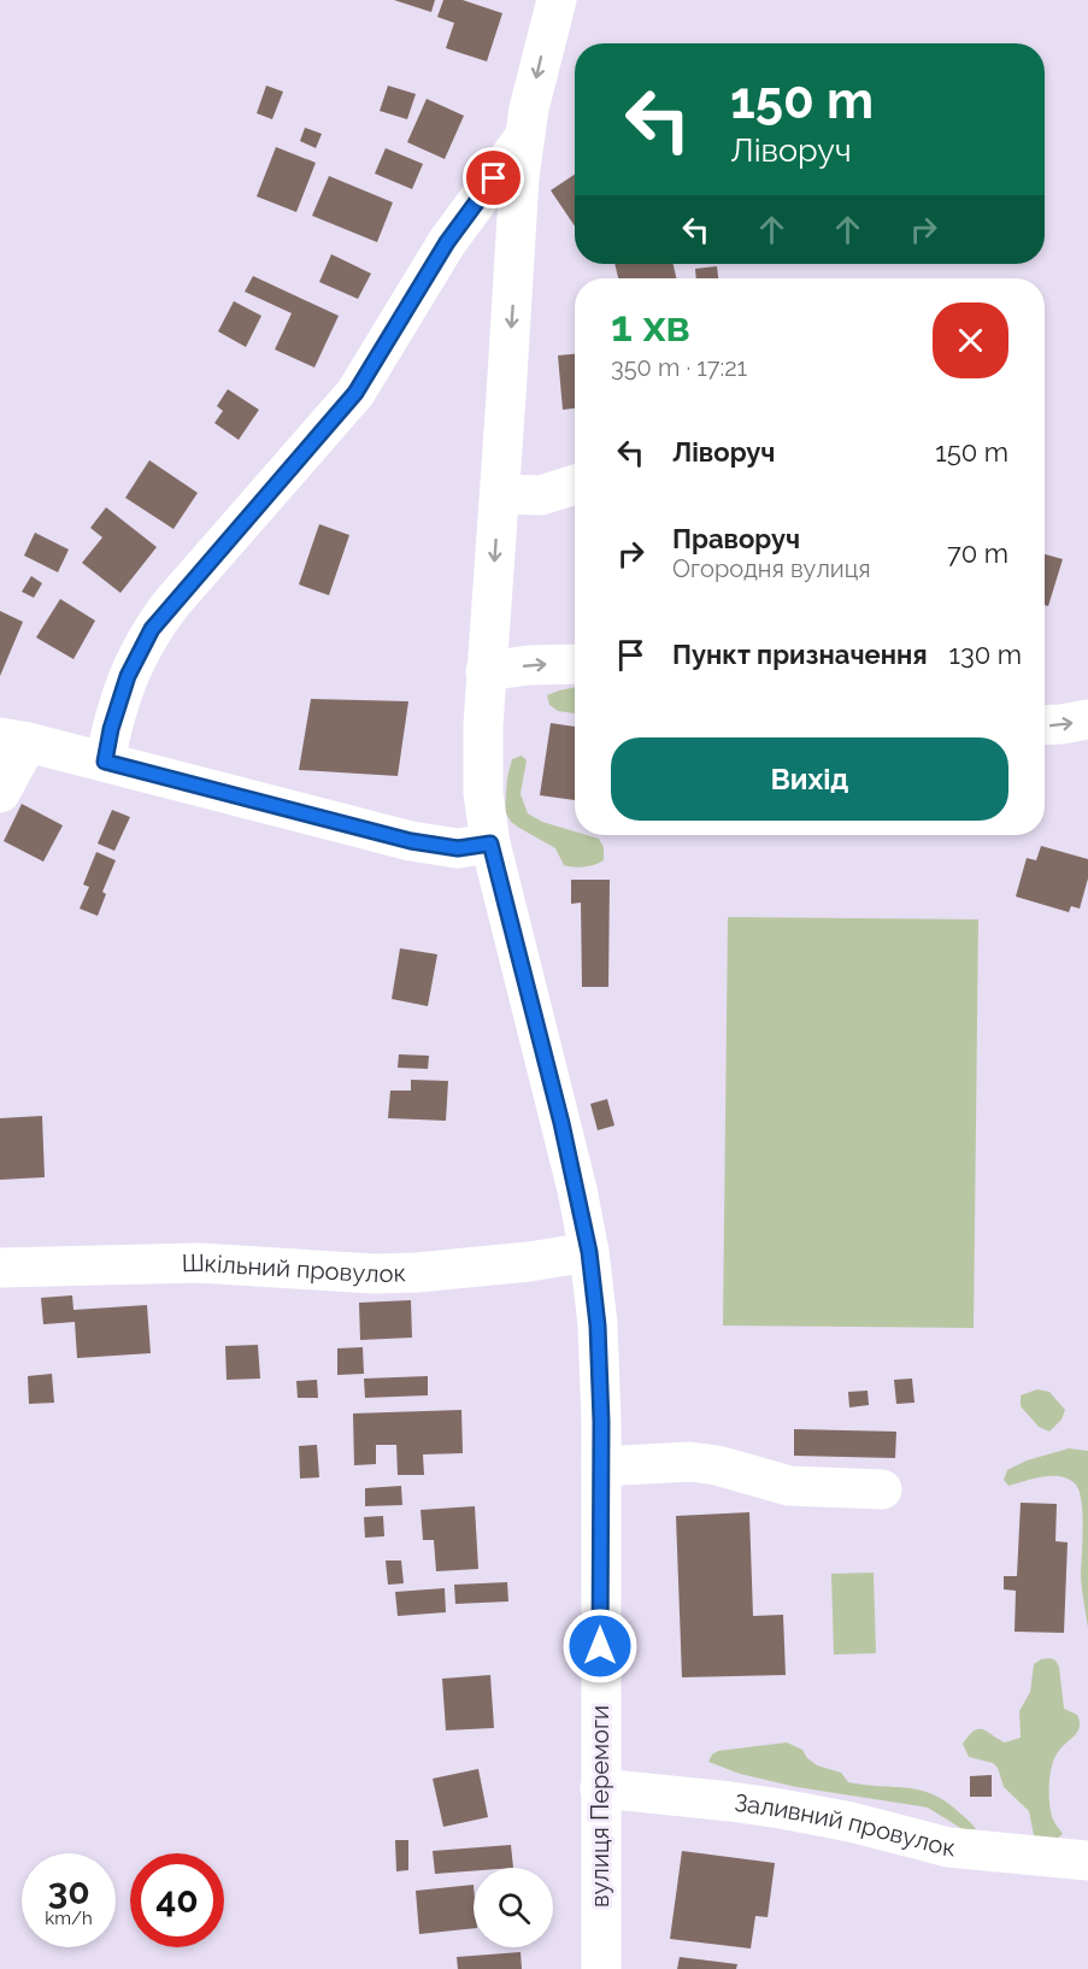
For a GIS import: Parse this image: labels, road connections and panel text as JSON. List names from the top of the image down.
{
  "streets": {
    "street": ["Шкільний провулок", "вулиця Перемоги", "Заливний провулок"]
  },
  "crossings": [
    ["Шкільний провулок", "вулиця Перемоги"],
    ["вулиця Перемоги", "Заливний провулок"]
  ],
  "page": {
    "turn": ["150 m", "Ліворуч"],
    "heading": ["1 хв", "350 m · 17:21"],
    "list": [
      {
        "name": "Ліворуч",
        "value": "150 m"
      },
      {
        "name": "Праворуч",
        "note": "Огородня вулиця",
        "value": "70 m"
      },
      {
        "name": "Пункт призначення",
        "value": "130 m"
      }
    ],
    "buttons": "Вихід",
    "speed": "30 km/h",
    "limit": "40"
  }
}
